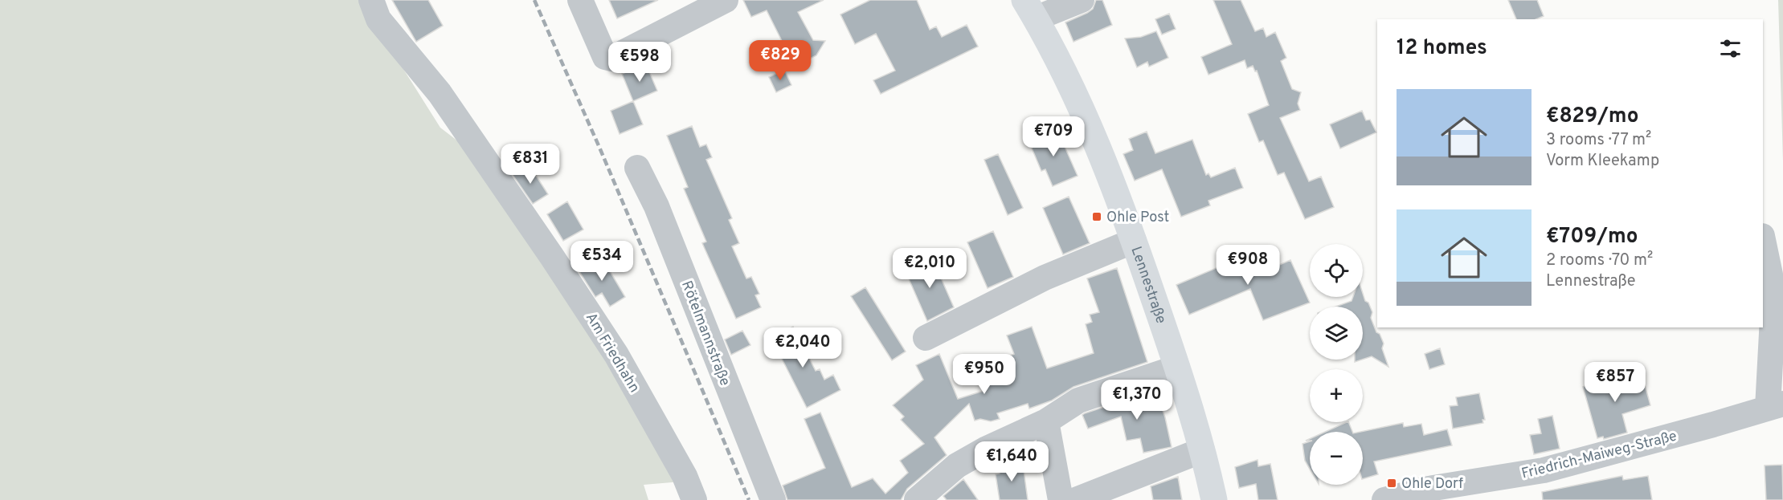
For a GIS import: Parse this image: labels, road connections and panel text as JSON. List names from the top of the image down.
{
  "streets": {
    "main road": ["Lennestraße"],
    "street": ["Rötelmannstraße", "Am Friedhahn", "Friedrich-Maiweg-Straße"]
  },
  "places": {
    "transit": ["Ohle Post", "Ohle Dorf"]
  },
  "page": {
    "heading": "12 homes",
    "price": [
      "€829",
      "€598",
      "€709",
      "€831",
      "€534",
      "€908",
      "€2,010",
      "€2,040",
      "€950",
      "€857",
      "€1,370",
      "€1,640"
    ],
    "list": [
      {
        "name": "€829/mo",
        "note": "3 rooms · 77 m² · Vorm Kleekamp"
      },
      {
        "name": "€709/mo",
        "note": "2 rooms · 70 m² · Lennestraße"
      }
    ],
    "map_buttons": ["+", "−"]
  }
}
